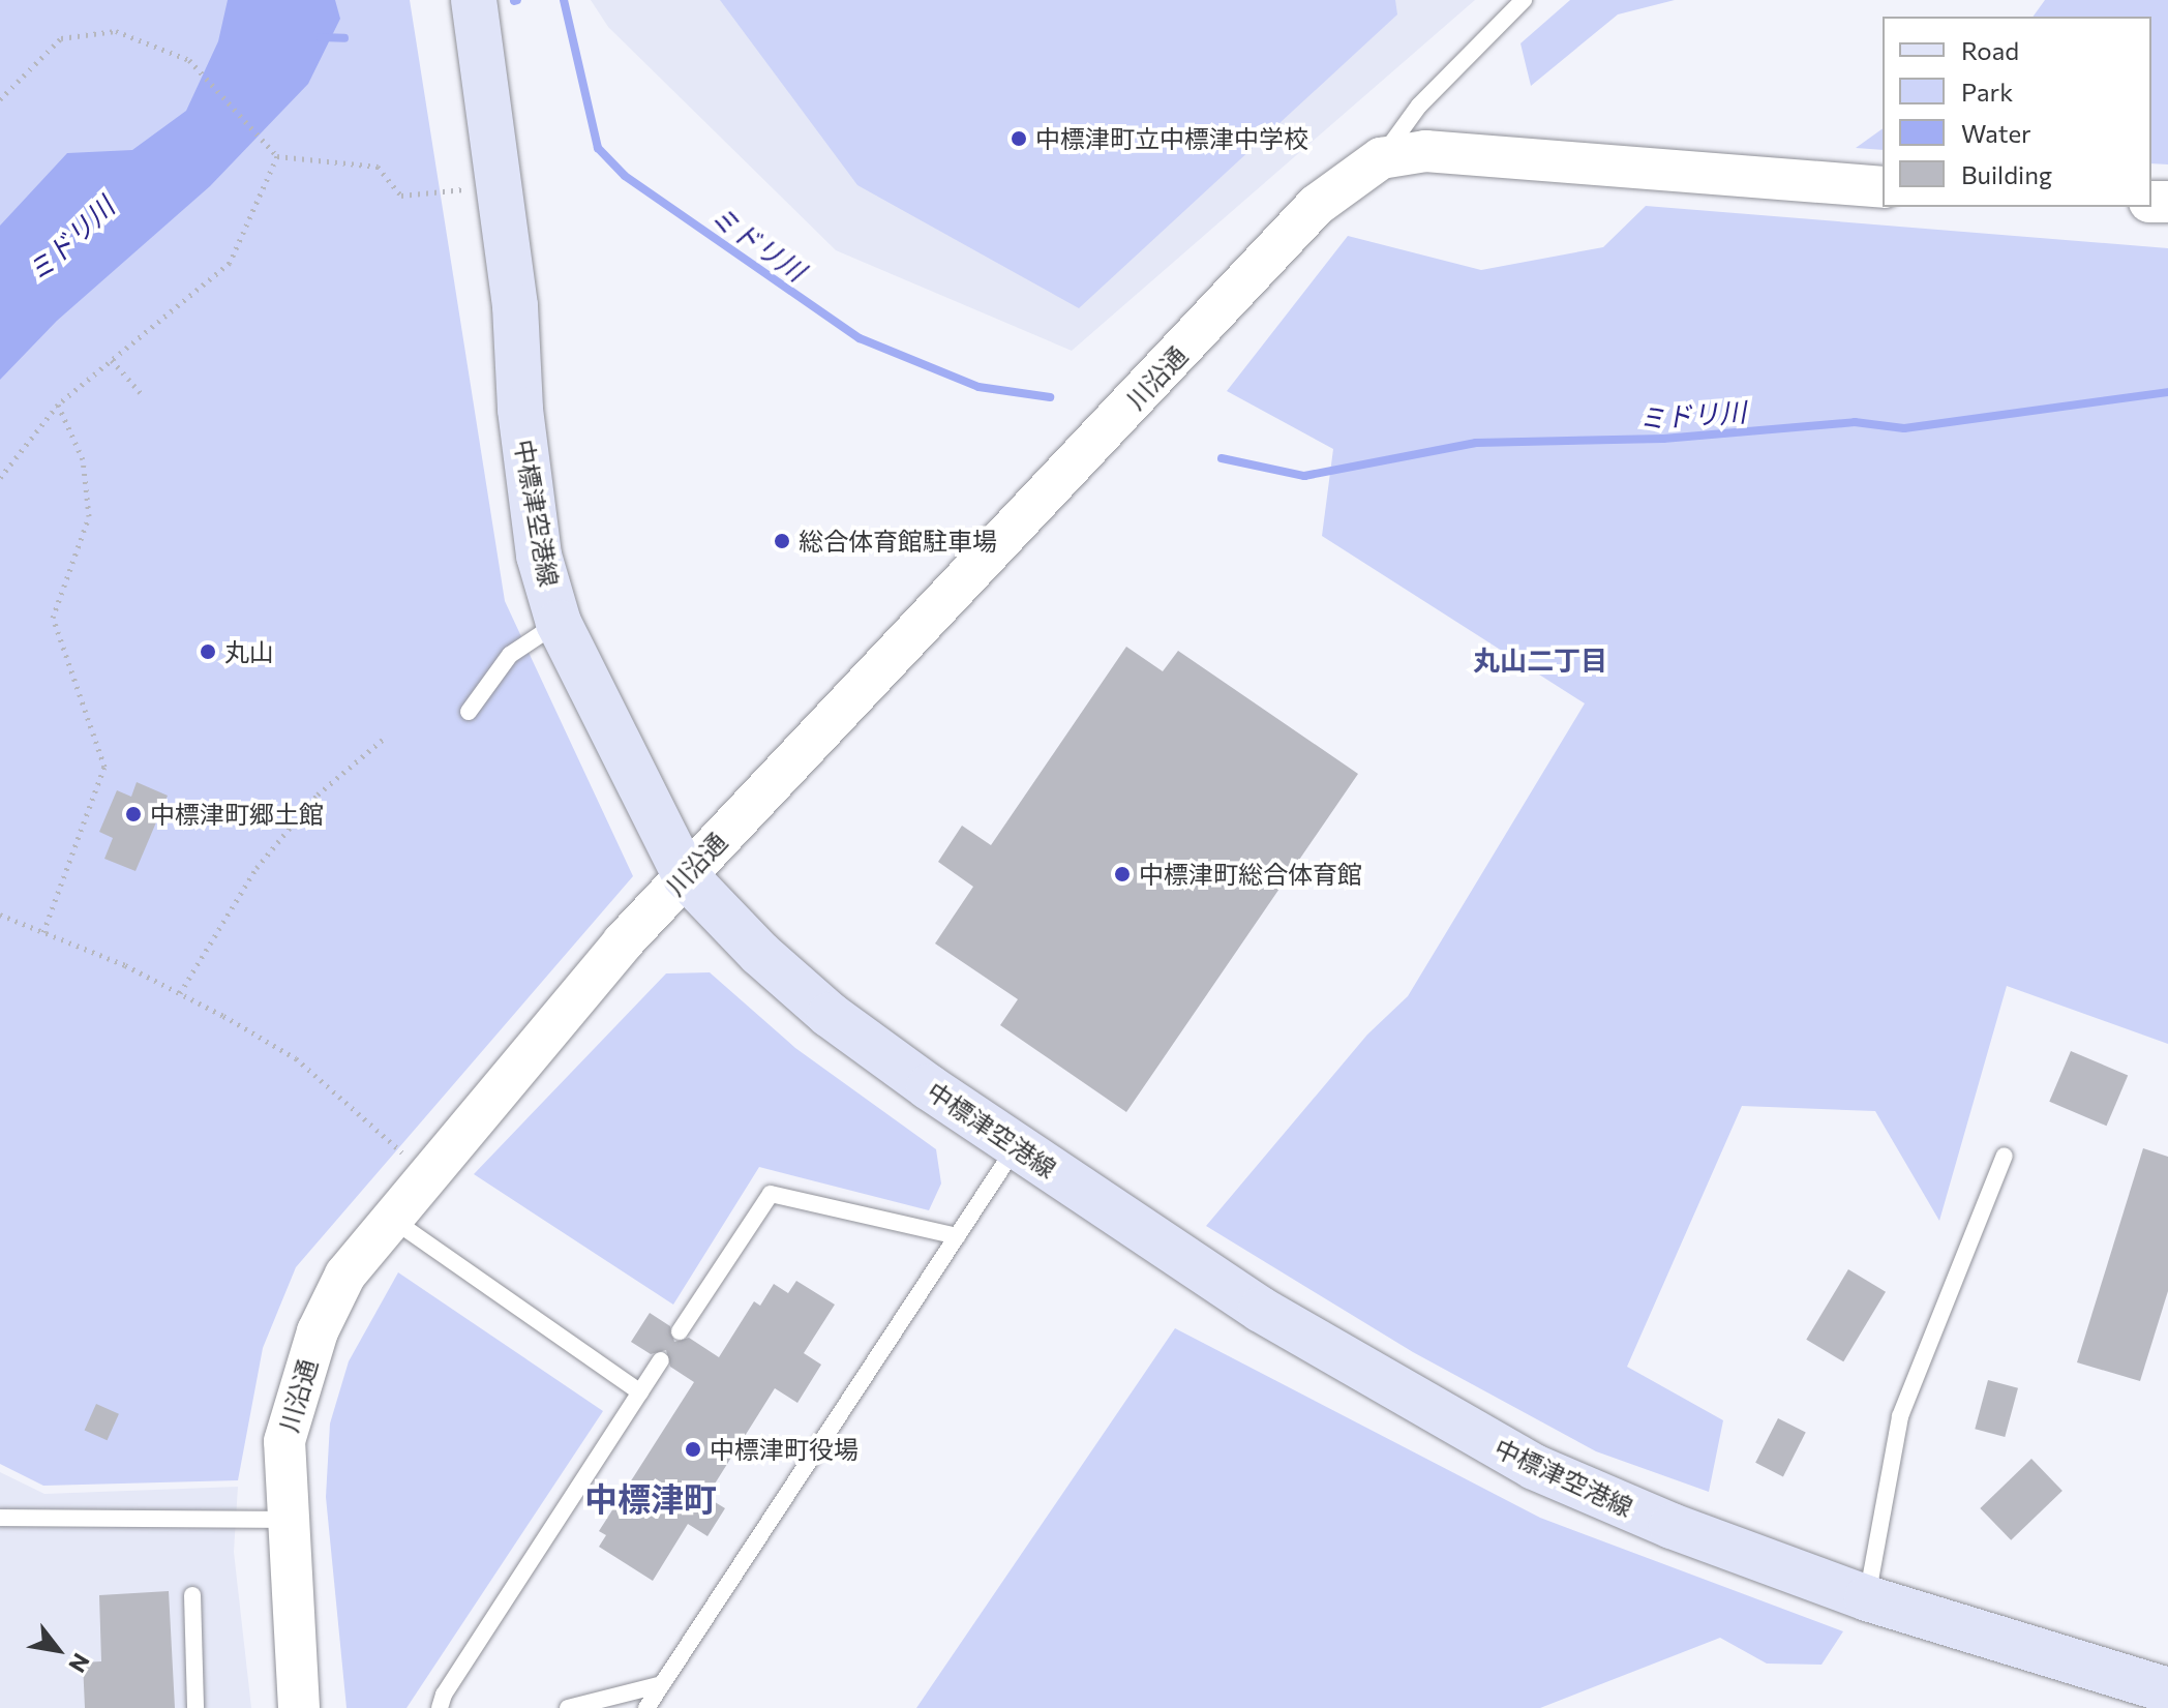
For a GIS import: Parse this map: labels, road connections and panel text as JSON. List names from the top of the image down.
{
  "streets": {
    "main road": ["中標津空港線"],
    "street": ["川沿通"]
  },
  "crossings": [
    ["川沿通", "中標津空港線"]
  ],
  "districts": ["丸山二丁目", "中標津町"],
  "water": ["ミドリ川"],
  "places": [
    "中標津町立中標津中学校",
    "総合体育館駐車場",
    "丸山",
    "中標津町郷土館",
    "中標津町総合体育館",
    "中標津町役場"
  ],
  "legend": [
    "Road",
    "Park",
    "Water",
    "Building"
  ],
  "north": "bottom right"
}
